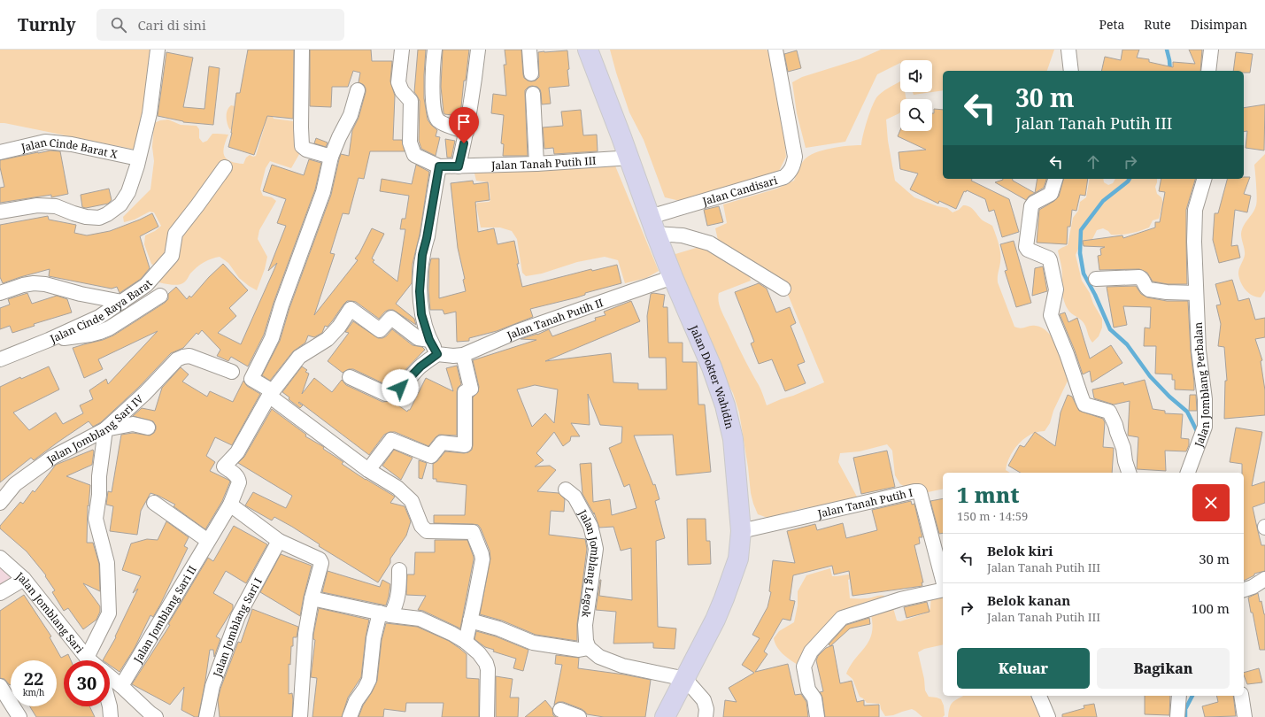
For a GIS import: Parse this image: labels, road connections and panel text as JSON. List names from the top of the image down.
{
  "streets": {
    "highway": ["Jalan Dokter Wahidin"],
    "street": [
      "Jalan Cinde Barat X",
      "Jalan Tanah Putih III",
      "Jalan Candisari",
      "Jalan Cinde Raya Barat",
      "Jalan Tanah Putih II",
      "Jalan Jomblang Perbalan",
      "Jalan Jomblang Sari IV",
      "Jalan Tanah Putih I",
      "Jalan Jomblang Legok",
      "Jalan Jomblang Sari",
      "Jalan Jomblang Sari II",
      "Jalan Jomblang Sari I"
    ]
  },
  "crossings": [
    ["Jalan Tanah Putih III", "Jalan Dokter Wahidin"],
    ["Jalan Candisari", "Jalan Dokter Wahidin"],
    ["Jalan Tanah Putih II", "Jalan Dokter Wahidin"],
    ["Jalan Dokter Wahidin", "Jalan Tanah Putih I"]
  ],
  "page": {
    "header": "Turnly",
    "search": "Cari di sini",
    "nav": ["Peta", "Rute", "Disimpan"],
    "turn": ["30 m", "Jalan Tanah Putih III"],
    "heading": ["1 mnt", "150 m · 14:59"],
    "list": [
      {
        "name": "Belok kiri",
        "note": "Jalan Tanah Putih III",
        "value": "30 m"
      },
      {
        "name": "Belok kanan",
        "note": "Jalan Tanah Putih III",
        "value": "100 m"
      }
    ],
    "buttons": ["Keluar", "Bagikan"],
    "speed": "22 km/h",
    "limit": "30"
  }
}
